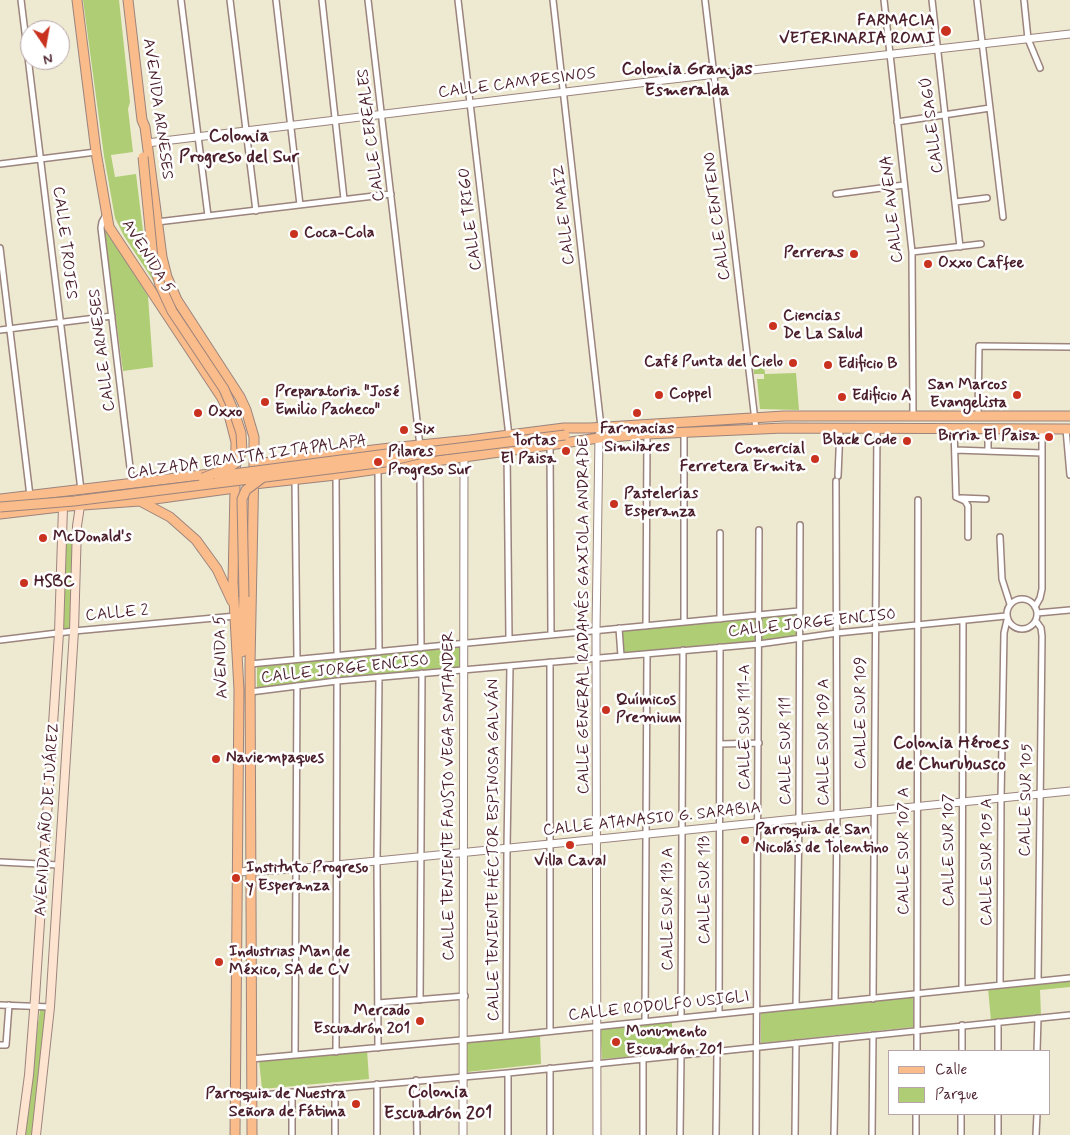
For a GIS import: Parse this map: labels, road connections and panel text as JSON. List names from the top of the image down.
{
  "streets": {
    "main road": [
      "AVENIDA ARNESES",
      "AVENIDA 5",
      "CALZADA ERMITA IZTAPALAPA",
      "AVENIDA AÑO DE JUÁREZ"
    ],
    "street": [
      "CALLE CAMPESINOS",
      "CALLE SAGÚ",
      "CALLE CEREALES",
      "CALLE AVENA",
      "CALLE MAÍZ",
      "CALLE CENTENO",
      "CALLE TRIGO",
      "CALLE TROJES",
      "CALLE ARNESES",
      "CALLE 2",
      "CALLE GENERAL RADAMÉS GAXIOLA ANDRADE",
      "CALLE JORGE ENCISO",
      "CALLE SUR 109",
      "CALLE SUR 111-A",
      "CALLE SUR 109 A",
      "CALLE SUR 111",
      "CALLE TENIENTE FAUSTO VEGA SANTANDER",
      "CALLE SUR 105",
      "CALLE ATANASIO G. SARABIA",
      "CALLE TENIENTE HÉCTOR ESPINOSA GALVÁN",
      "CALLE SUR 107",
      "CALLE SUR 107 A",
      "CALLE SUR 105 A",
      "CALLE SUR 113",
      "CALLE SUR 113 A",
      "CALLE RODOLFO USIGLI"
    ]
  },
  "crossings": [
    ["CALLE CAMPESINOS", "AVENIDA ARNESES"],
    ["CALLE CAMPESINOS", "CALLE SAGÚ"],
    ["CALLE CAMPESINOS", "CALLE CEREALES"],
    ["CALLE CAMPESINOS", "CALLE AVENA"],
    ["CALLE CAMPESINOS", "CALLE MAÍZ"],
    ["CALLE CAMPESINOS", "CALLE CENTENO"],
    ["CALLE CAMPESINOS", "CALLE TRIGO"],
    ["AVENIDA ARNESES", "AVENIDA 5"],
    ["CALLE CEREALES", "CALZADA ERMITA IZTAPALAPA"],
    ["CALLE AVENA", "CALZADA ERMITA IZTAPALAPA"],
    ["CALLE MAÍZ", "CALZADA ERMITA IZTAPALAPA"],
    ["CALLE MAÍZ", "CALLE GENERAL RADAMÉS GAXIOLA ANDRADE"],
    ["CALLE CENTENO", "CALZADA ERMITA IZTAPALAPA"],
    ["CALLE TRIGO", "CALZADA ERMITA IZTAPALAPA"],
    ["CALLE TROJES", "CALZADA ERMITA IZTAPALAPA"],
    ["AVENIDA 5", "CALLE ARNESES"],
    ["AVENIDA 5", "CALZADA ERMITA IZTAPALAPA"],
    ["AVENIDA 5", "CALLE 2"],
    ["AVENIDA 5", "CALLE JORGE ENCISO"],
    ["AVENIDA 5", "CALLE ATANASIO G. SARABIA"],
    ["AVENIDA 5", "CALLE RODOLFO USIGLI"],
    ["CALLE ARNESES", "CALZADA ERMITA IZTAPALAPA"],
    ["CALZADA ERMITA IZTAPALAPA", "CALLE GENERAL RADAMÉS GAXIOLA ANDRADE"],
    ["CALZADA ERMITA IZTAPALAPA", "CALLE SUR 109"],
    ["CALZADA ERMITA IZTAPALAPA", "CALLE SUR 109 A"],
    ["CALZADA ERMITA IZTAPALAPA", "CALLE TENIENTE FAUSTO VEGA SANTANDER"],
    ["CALZADA ERMITA IZTAPALAPA", "AVENIDA AÑO DE JUÁREZ"],
    ["CALLE 2", "AVENIDA AÑO DE JUÁREZ"],
    ["CALLE GENERAL RADAMÉS GAXIOLA ANDRADE", "CALLE JORGE ENCISO"],
    ["CALLE GENERAL RADAMÉS GAXIOLA ANDRADE", "CALLE ATANASIO G. SARABIA"],
    ["CALLE GENERAL RADAMÉS GAXIOLA ANDRADE", "CALLE RODOLFO USIGLI"],
    ["CALLE JORGE ENCISO", "CALLE SUR 109"],
    ["CALLE JORGE ENCISO", "CALLE SUR 111-A"],
    ["CALLE JORGE ENCISO", "CALLE SUR 109 A"],
    ["CALLE JORGE ENCISO", "CALLE SUR 111"],
    ["CALLE JORGE ENCISO", "CALLE TENIENTE FAUSTO VEGA SANTANDER"],
    ["CALLE JORGE ENCISO", "CALLE SUR 105"],
    ["CALLE JORGE ENCISO", "CALLE TENIENTE HÉCTOR ESPINOSA GALVÁN"],
    ["CALLE JORGE ENCISO", "CALLE SUR 107"],
    ["CALLE JORGE ENCISO", "CALLE SUR 107 A"],
    ["CALLE JORGE ENCISO", "CALLE SUR 105 A"],
    ["CALLE JORGE ENCISO", "CALLE SUR 113"],
    ["CALLE JORGE ENCISO", "CALLE SUR 113 A"],
    ["CALLE SUR 109", "CALLE ATANASIO G. SARABIA"],
    ["CALLE SUR 109", "CALLE RODOLFO USIGLI"],
    ["CALLE SUR 111-A", "CALLE ATANASIO G. SARABIA"],
    ["CALLE SUR 111-A", "CALLE RODOLFO USIGLI"],
    ["CALLE SUR 109 A", "CALLE ATANASIO G. SARABIA"],
    ["CALLE SUR 109 A", "CALLE RODOLFO USIGLI"],
    ["CALLE SUR 111", "CALLE ATANASIO G. SARABIA"],
    ["CALLE SUR 111", "CALLE RODOLFO USIGLI"],
    ["CALLE TENIENTE FAUSTO VEGA SANTANDER", "CALLE ATANASIO G. SARABIA"],
    ["CALLE TENIENTE FAUSTO VEGA SANTANDER", "CALLE RODOLFO USIGLI"],
    ["CALLE SUR 105", "CALLE ATANASIO G. SARABIA"],
    ["CALLE SUR 105", "CALLE SUR 105 A"],
    ["CALLE SUR 105", "CALLE RODOLFO USIGLI"],
    ["CALLE ATANASIO G. SARABIA", "CALLE TENIENTE HÉCTOR ESPINOSA GALVÁN"],
    ["CALLE ATANASIO G. SARABIA", "CALLE SUR 107"],
    ["CALLE ATANASIO G. SARABIA", "CALLE SUR 107 A"],
    ["CALLE ATANASIO G. SARABIA", "CALLE SUR 105 A"],
    ["CALLE ATANASIO G. SARABIA", "CALLE SUR 113"],
    ["CALLE ATANASIO G. SARABIA", "CALLE SUR 113 A"],
    ["CALLE TENIENTE HÉCTOR ESPINOSA GALVÁN", "CALLE RODOLFO USIGLI"],
    ["CALLE SUR 107", "CALLE RODOLFO USIGLI"],
    ["CALLE SUR 107 A", "CALLE RODOLFO USIGLI"],
    ["CALLE SUR 105 A", "CALLE RODOLFO USIGLI"],
    ["CALLE SUR 113", "CALLE RODOLFO USIGLI"],
    ["CALLE SUR 113 A", "CALLE RODOLFO USIGLI"]
  ],
  "districts": [
    "Colonia Granjas Esmeralda",
    "Colonia Progreso del Sur",
    "Colonia Héroes de Churubusco",
    "Colonia Escuadrón 201"
  ],
  "places": [
    "FARMACIA VETERINARIA ROMI",
    "Coca-Cola",
    "Perreras",
    "Oxxo Caffee",
    "Ciencias De La Salud",
    "Café Punta del Cielo",
    "Edificio B",
    "Coppel",
    "San Marcos Evangelista",
    "Edificio A",
    "Preparatoria \"José Emilio Pacheco\"",
    "Oxxo",
    "Farmacias Similares",
    "Six",
    "Birria El Paisa",
    "Black Code",
    "Tortas El Paisa",
    "Comercial Ferretera Ermita",
    "Pilares Progreso Sur",
    "Pastelerías Esperanza",
    "McDonald's",
    "HSBC",
    "Químicos Premium",
    "Naviempaques",
    "Parroquia de San Nicolás de Tolentino",
    "Villa Caval",
    "Instituto Progreso y Esperanza",
    "Industrias Man de México, SA de CV",
    "Mercado Escuadrón 201",
    "Monumento Escuadrón 201",
    "Parroquia de Nuestra Señora de Fátima"
  ],
  "legend": ["Calle", "Parque"],
  "north": "bottom"
}
